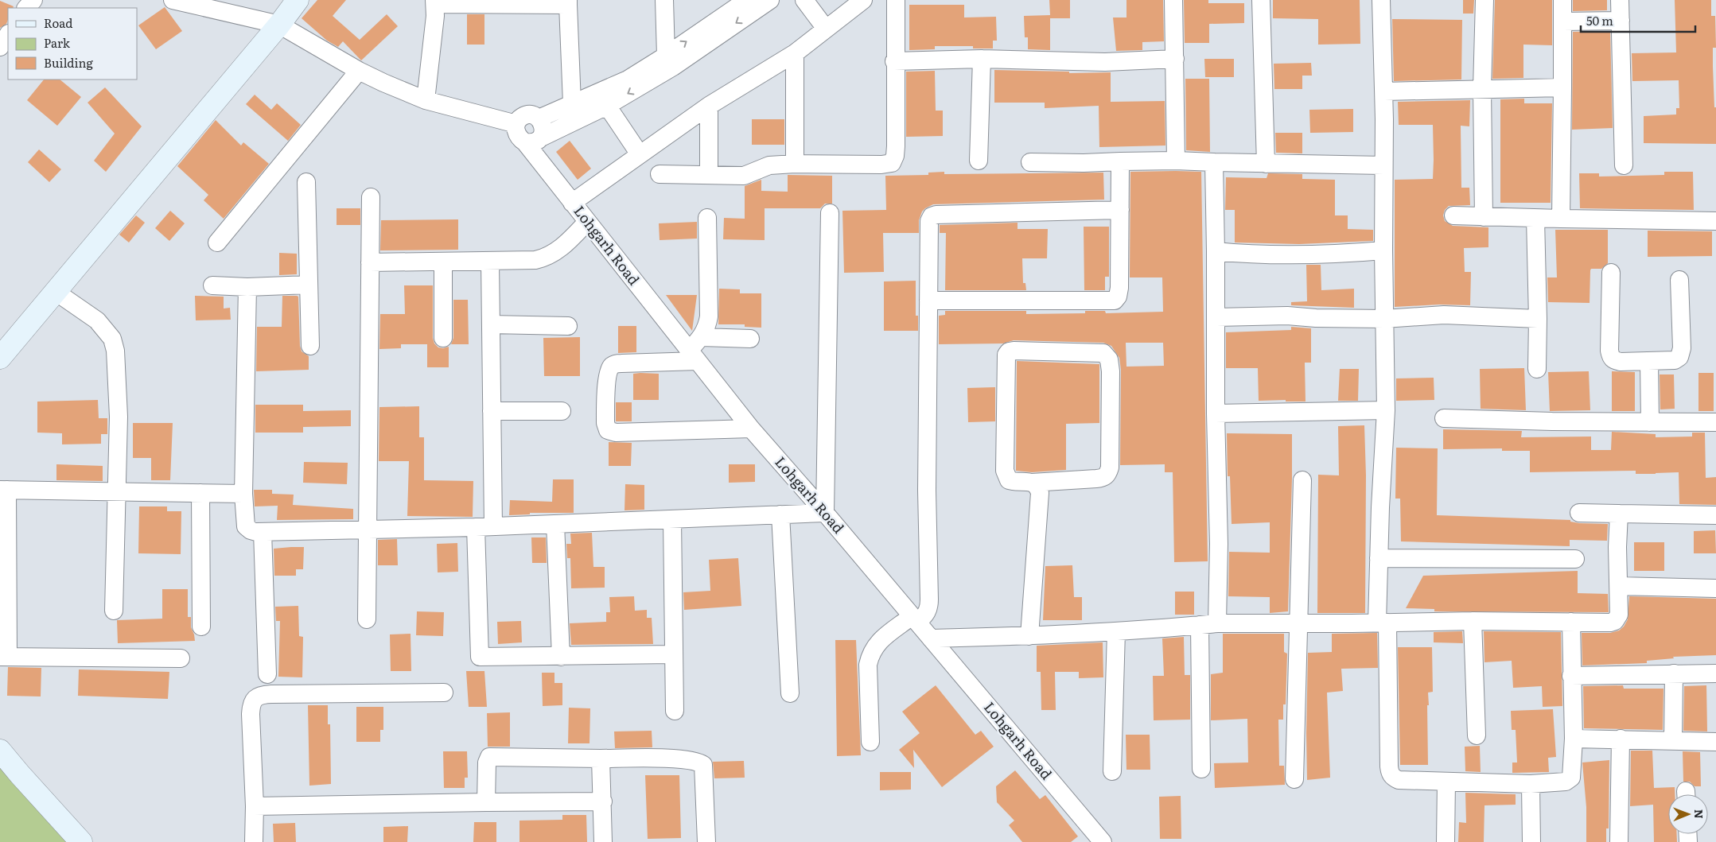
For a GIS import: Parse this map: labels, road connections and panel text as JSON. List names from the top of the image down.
{
  "streets": {
    "street": ["Lohgarh Road"]
  },
  "legend": ["Road", "Park", "Building"],
  "scale_bar": "50 m",
  "north": "right"
}
